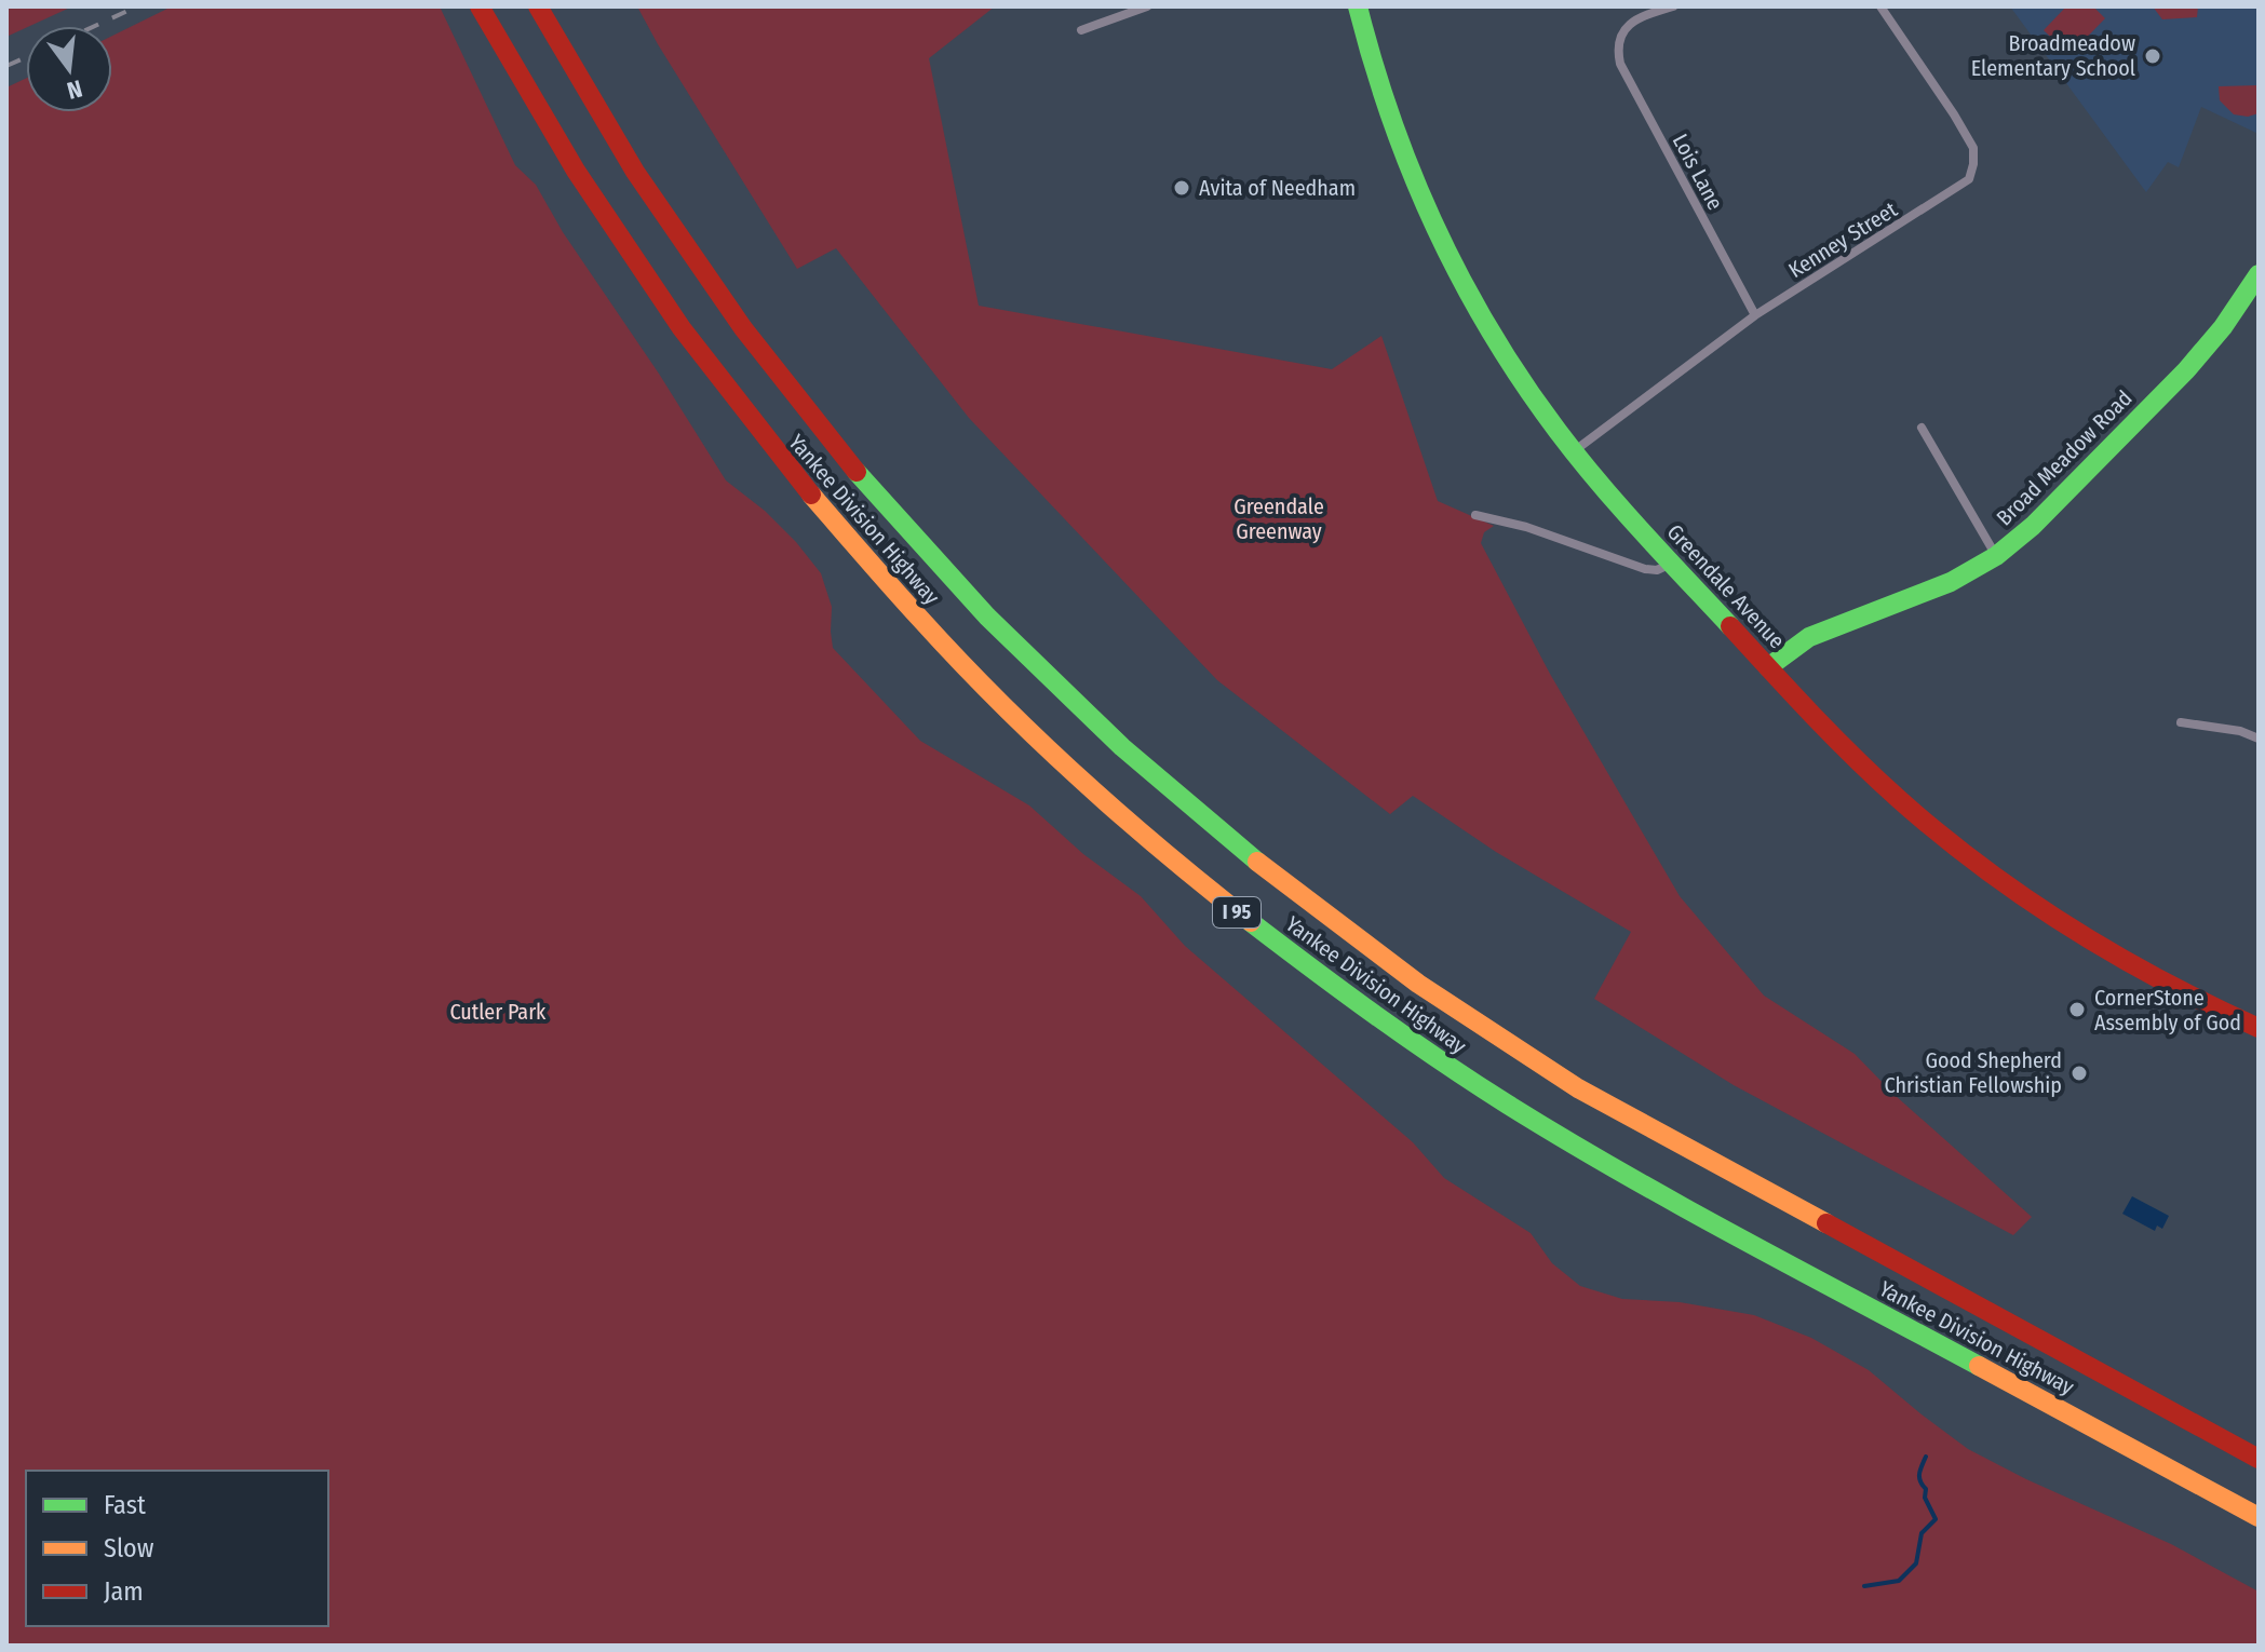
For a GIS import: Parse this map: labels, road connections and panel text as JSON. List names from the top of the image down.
{
  "streets": {
    "main road": [
      "Broad Meadow Road",
      "Yankee Division Highway",
      "Greendale Avenue",
      "I 95"
    ],
    "street": ["Lois Lane", "Kenney Street"]
  },
  "crossings": [
    ["Lois Lane", "Kenney Street"],
    ["Kenney Street", "Greendale Avenue"],
    ["Broad Meadow Road", "Greendale Avenue"]
  ],
  "parks": ["Greendale Greenway", "Cutler Park"],
  "places": [
    "Broadmeadow Elementary School",
    "Avita of Needham",
    "CornerStone Assembly of God",
    "Good Shepherd Christian Fellowship"
  ],
  "legend": ["Fast", "Slow", "Jam"],
  "north": "bottom"
}
